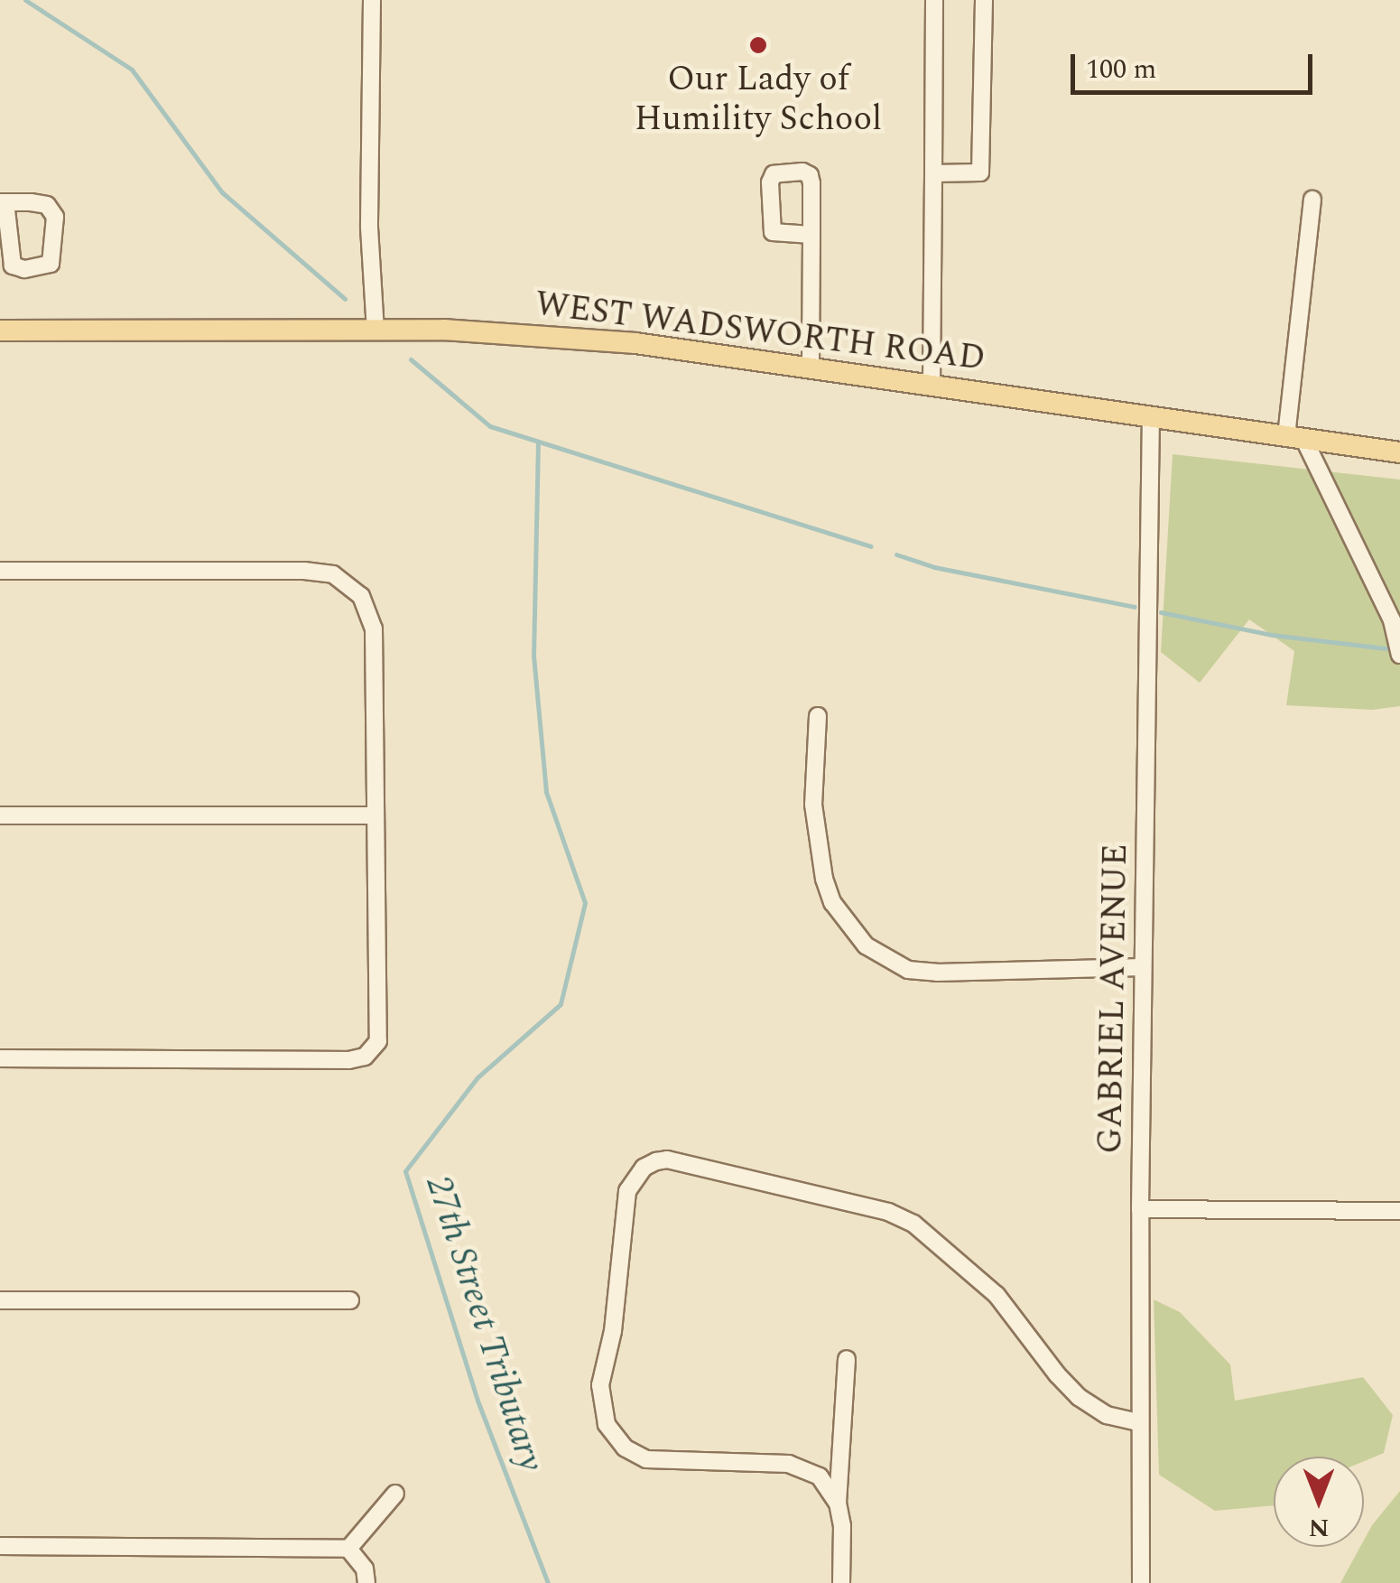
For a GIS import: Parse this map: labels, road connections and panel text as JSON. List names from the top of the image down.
{
  "streets": {
    "main road": ["WEST WADSWORTH ROAD"],
    "street": ["GABRIEL AVENUE"]
  },
  "crossings": [
    ["WEST WADSWORTH ROAD", "GABRIEL AVENUE"]
  ],
  "water": ["27th Street Tributary"],
  "places": ["Our Lady of Humility School"],
  "scale_bar": "100 m",
  "north": "bottom"
}
